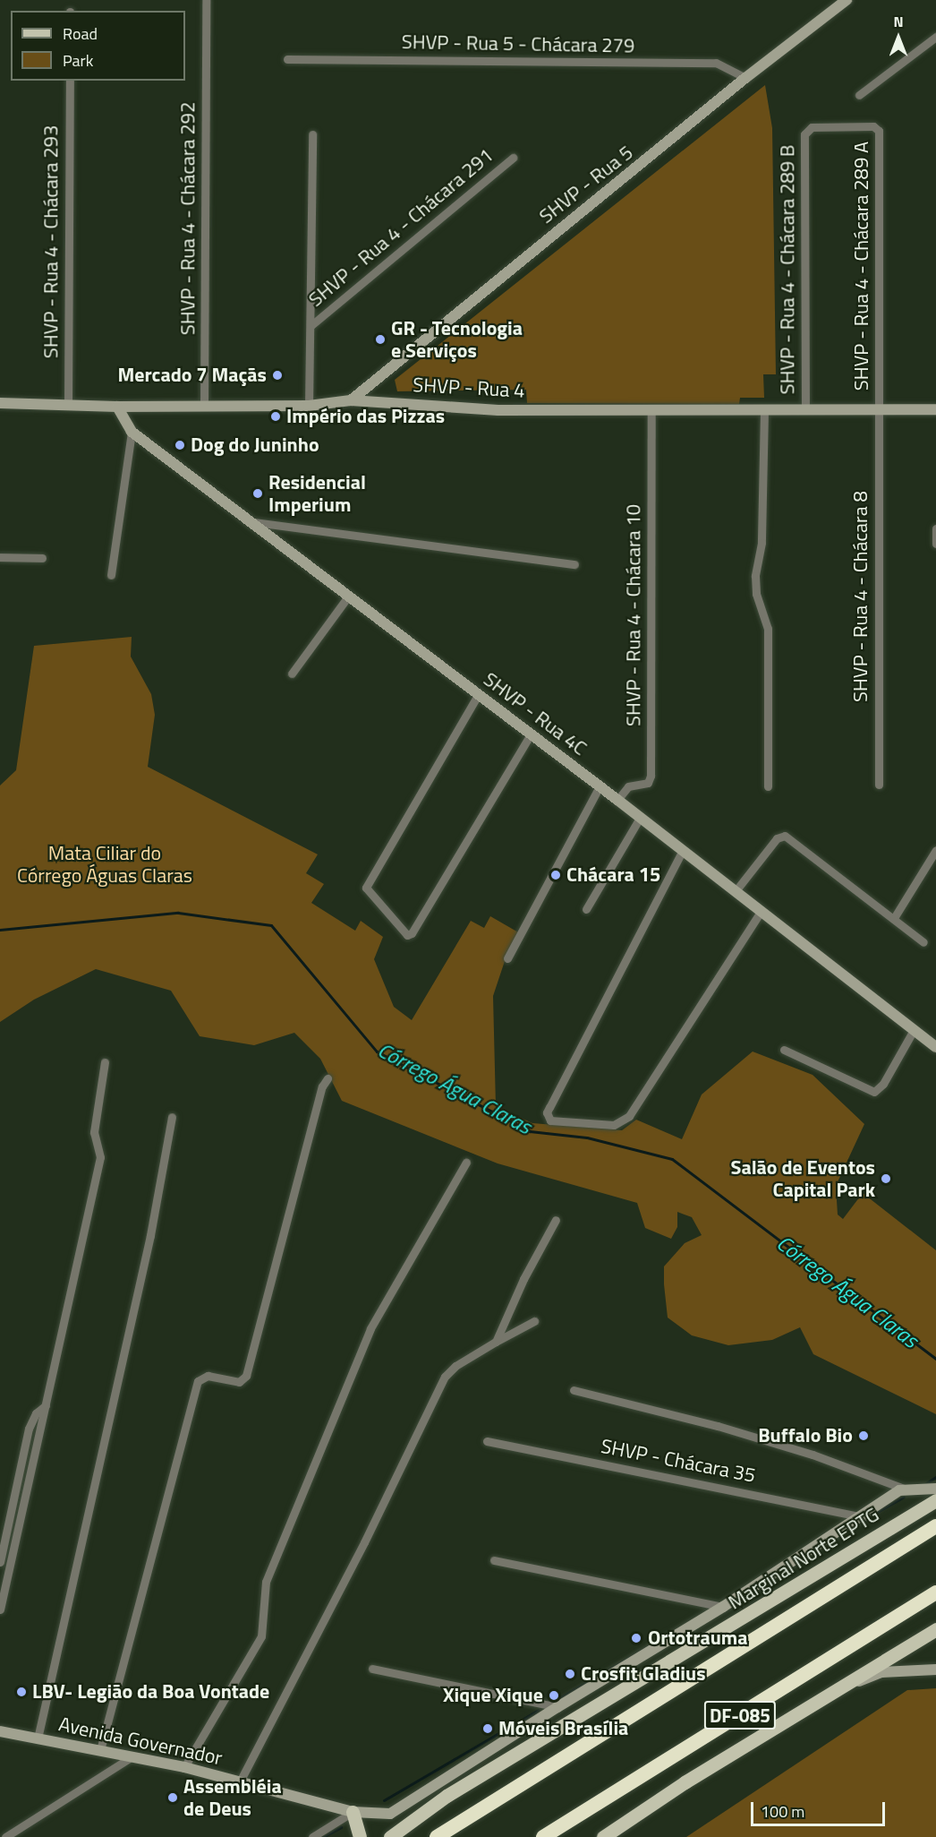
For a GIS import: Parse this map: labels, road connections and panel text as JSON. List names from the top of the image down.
{
  "streets": {
    "highway": ["DF-085"],
    "main road": ["Marginal Norte EPTG"],
    "street": [
      "SHVP - Rua 5 - Chácara 279",
      "SHVP - Rua 5",
      "SHVP - Rua 4 - Chácara 292",
      "SHVP - Rua 4 - Chácara 291",
      "SHVP - Rua 4 - Chácara 293",
      "SHVP - Rua 4 - Chácara 289 A",
      "SHVP - Rua 4 - Chácara 289 B",
      "SHVP - Rua 4",
      "SHVP - Rua 4 - Chácara 8",
      "SHVP - Rua 4 - Chácara 10",
      "SHVP - Rua 4C",
      "SHVP - Chácara 35",
      "Avenida Governador"
    ]
  },
  "crossings": [
    ["SHVP - Rua 5 - Chácara 279", "SHVP - Rua 5"],
    ["SHVP - Rua 5", "SHVP - Rua 4"],
    ["SHVP - Rua 4 - Chácara 292", "SHVP - Rua 4"],
    ["SHVP - Rua 4 - Chácara 291", "SHVP - Rua 4"],
    ["SHVP - Rua 4 - Chácara 293", "SHVP - Rua 4"],
    ["SHVP - Rua 4 - Chácara 289 A", "SHVP - Rua 4 - Chácara 289 B"],
    ["SHVP - Rua 4 - Chácara 289 A", "SHVP - Rua 4"],
    ["SHVP - Rua 4 - Chácara 289 A", "SHVP - Rua 4 - Chácara 8"],
    ["SHVP - Rua 4 - Chácara 289 B", "SHVP - Rua 4"],
    ["SHVP - Rua 4", "SHVP - Rua 4 - Chácara 8"],
    ["SHVP - Rua 4", "SHVP - Rua 4 - Chácara 10"],
    ["SHVP - Rua 4", "SHVP - Rua 4C"],
    ["SHVP - Rua 4 - Chácara 10", "SHVP - Rua 4C"]
  ],
  "water": ["Córrego Água Claras"],
  "parks": ["Mata Ciliar do Córrego Águas Claras"],
  "places": [
    "GR - Tecnologia e Serviços",
    "Mercado 7 Maçãs",
    "Império das Pizzas",
    "Dog do Juninho",
    "Residencial Imperium",
    "Chácara 15",
    "Salão de Eventos Capital Park",
    "Buffalo Bio",
    "Ortotrauma",
    "Crosfit Gladius",
    "LBV- Legião da Boa Vontade",
    "Xique Xique",
    "Móveis Brasília",
    "Assembléia de Deus"
  ],
  "legend": ["Road", "Park"],
  "scale_bar": "100 m",
  "north": "top"
}
